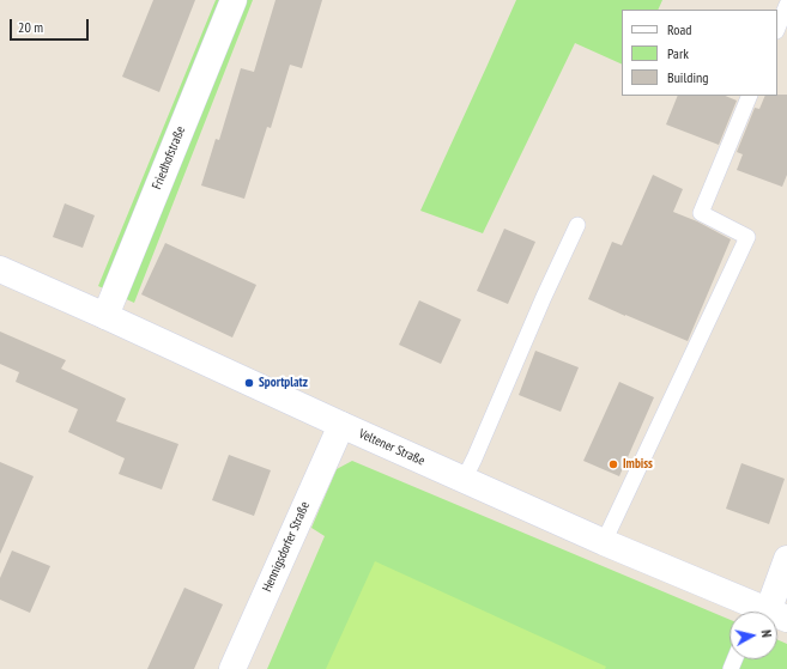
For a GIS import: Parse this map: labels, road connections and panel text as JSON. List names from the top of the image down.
{
  "streets": {
    "main road": ["Friedhofstraße", "Veltener Straße", "Hennigsdorfer Straße"]
  },
  "crossings": [
    ["Friedhofstraße", "Veltener Straße"],
    ["Veltener Straße", "Hennigsdorfer Straße"]
  ],
  "places": ["Sportplatz", "Imbiss"],
  "legend": ["Road", "Park", "Building"],
  "scale_bar": "20 m",
  "north": "right"
}
